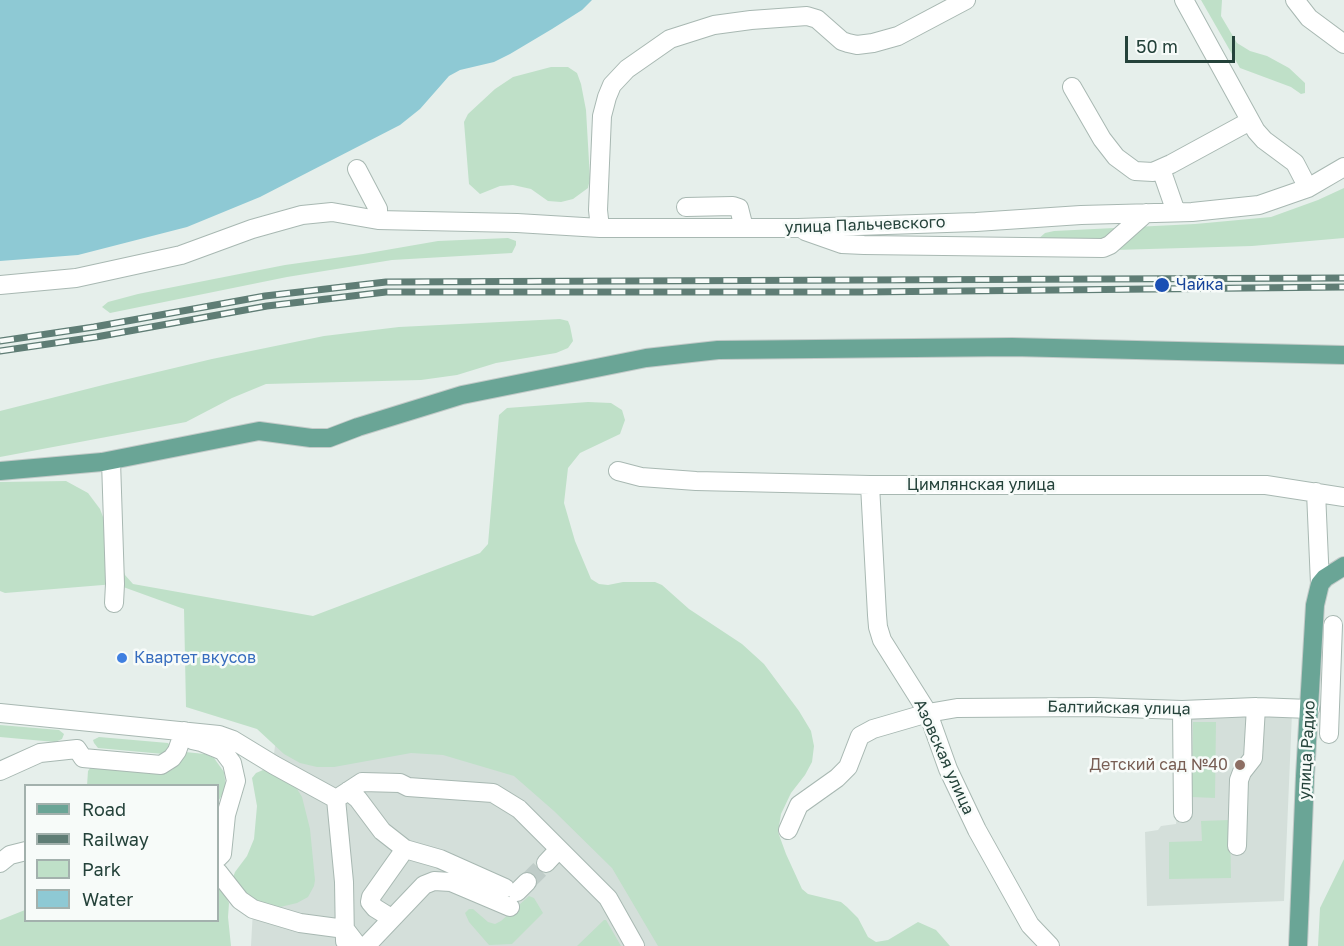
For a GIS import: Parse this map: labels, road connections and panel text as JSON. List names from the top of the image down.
{
  "streets": {
    "main road": ["улица Радио"],
    "street": [
      "улица Пальчевского",
      "Цимлянская улица",
      "Балтийская улица",
      "Азовская улица"
    ]
  },
  "crossings": [
    ["Цимлянская улица", "Азовская улица"],
    ["Балтийская улица", "улица Радио"],
    ["Балтийская улица", "Азовская улица"]
  ],
  "places": ["Чайка", "Квартет вкусов", "Детский сад №40"],
  "legend": [
    "Road",
    "Railway",
    "Park",
    "Water"
  ],
  "scale_bar": "50 m"
}
